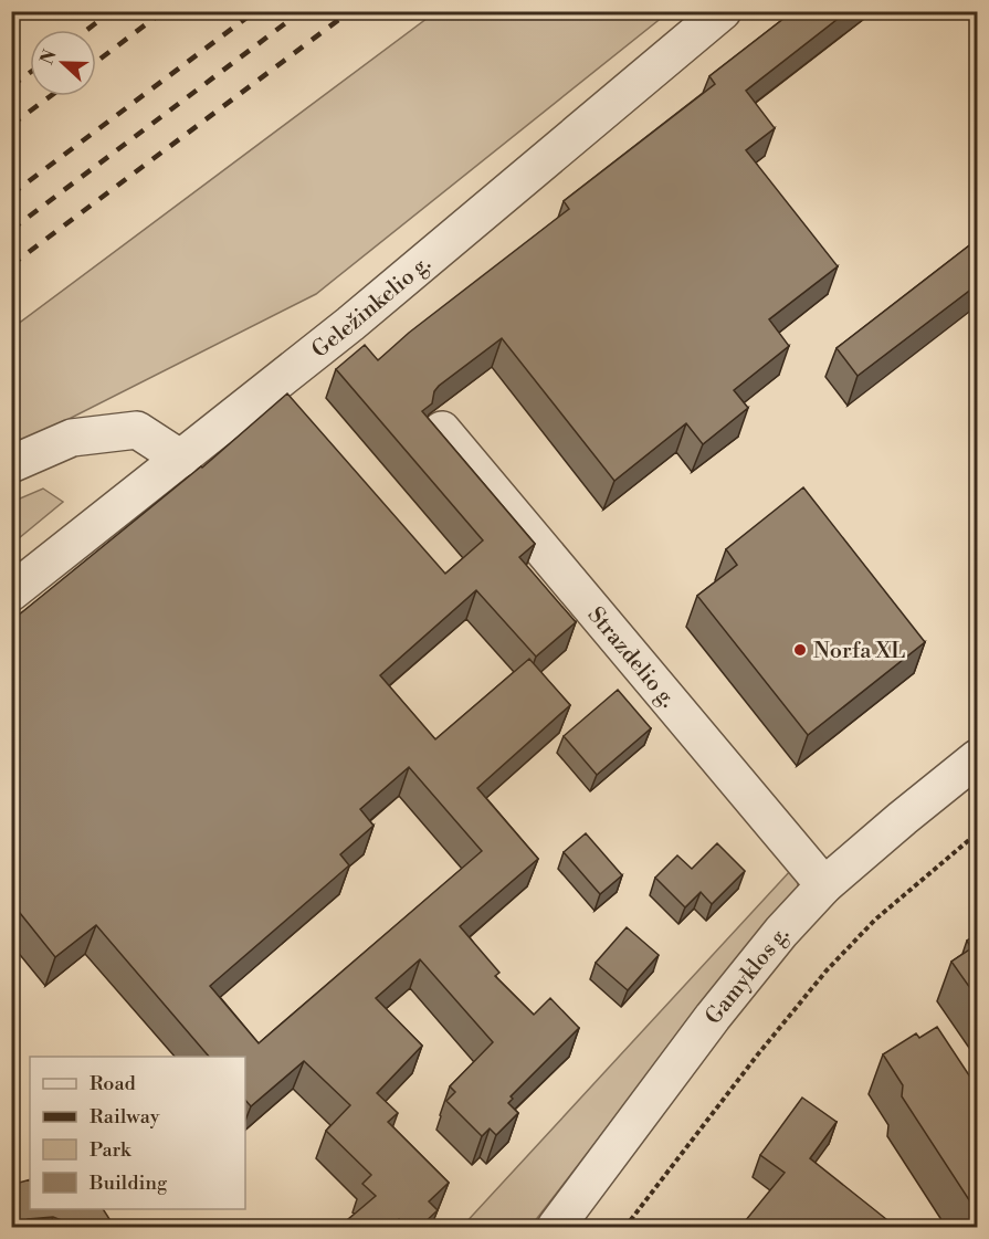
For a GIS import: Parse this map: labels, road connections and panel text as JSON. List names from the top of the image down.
{
  "streets": {
    "street": ["Geležinkelio g.", "Strazdelio g.", "Gamyklos g."]
  },
  "crossings": [
    ["Strazdelio g.", "Gamyklos g."]
  ],
  "places": ["Norfa XL"],
  "legend": [
    "Road",
    "Railway",
    "Park",
    "Building"
  ],
  "north": "left"
}
